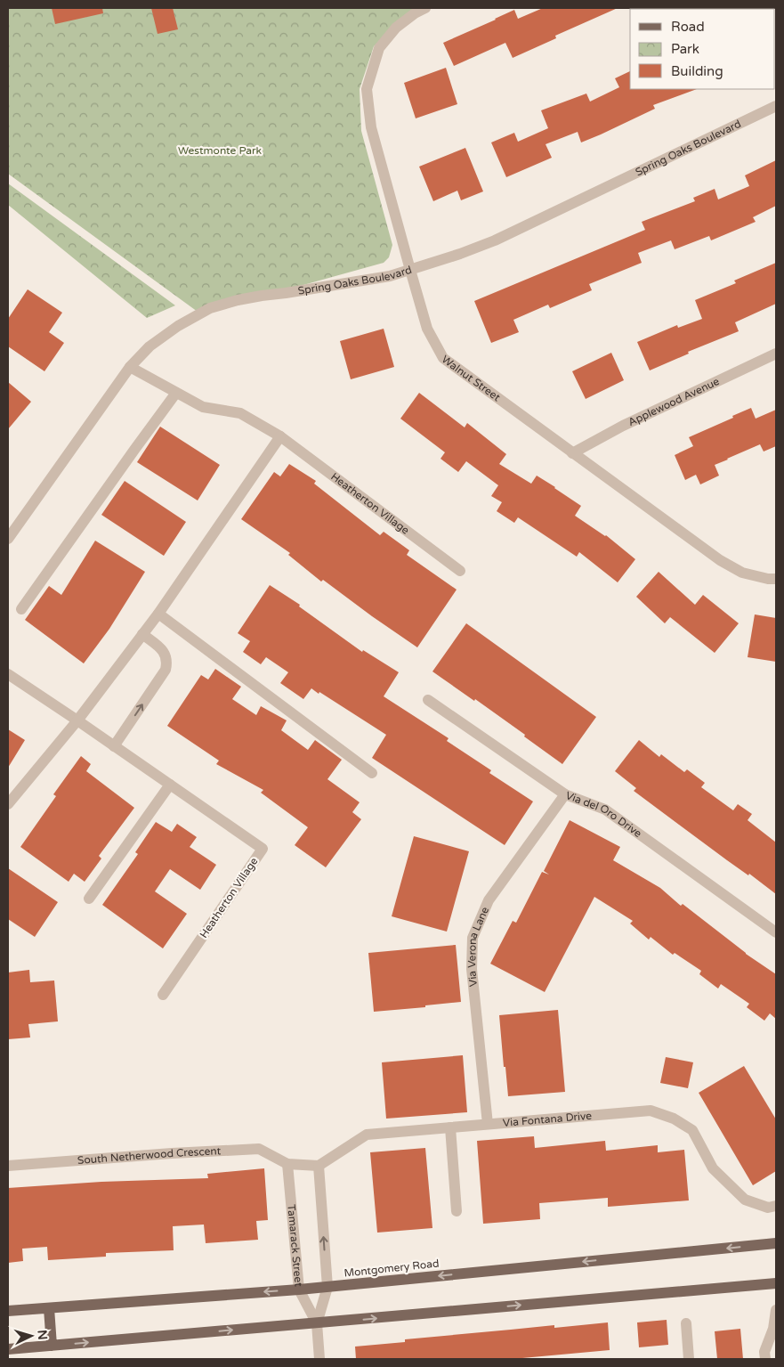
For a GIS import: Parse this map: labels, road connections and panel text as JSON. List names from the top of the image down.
{
  "streets": {
    "main road": ["Montgomery Road"],
    "street": [
      "Spring Oaks Boulevard",
      "Walnut Street",
      "Applewood Avenue",
      "Heatherton Village",
      "Via del Oro Drive",
      "Via Verona Lane",
      "Via Fontana Drive",
      "South Netherwood Crescent",
      "Tamarack Street"
    ]
  },
  "crossings": [
    ["Spring Oaks Boulevard", "Walnut Street"],
    ["Spring Oaks Boulevard", "Heatherton Village"],
    ["Walnut Street", "Applewood Avenue"],
    ["Via del Oro Drive", "Via Verona Lane"],
    ["Via Verona Lane", "Via Fontana Drive"],
    ["Via Fontana Drive", "Tamarack Street"],
    ["South Netherwood Crescent", "Tamarack Street"],
    ["Tamarack Street", "Montgomery Road"]
  ],
  "parks": ["Westmonte Park"],
  "legend": ["Road", "Park", "Building"],
  "north": "right"
}
